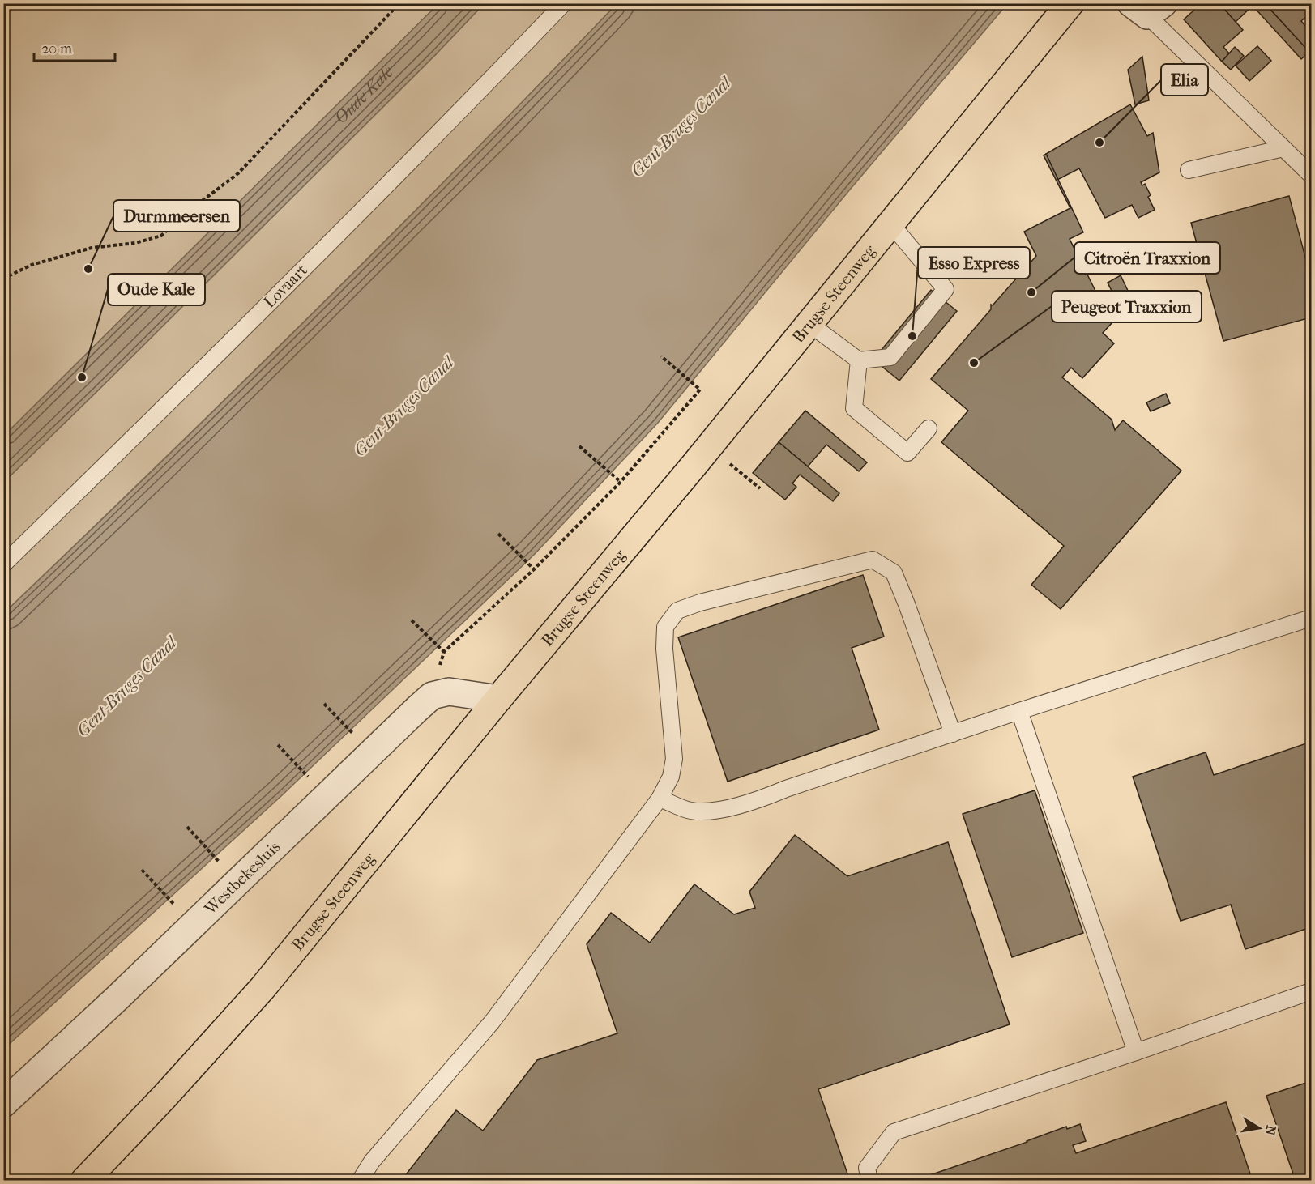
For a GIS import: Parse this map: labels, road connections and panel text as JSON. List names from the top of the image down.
{
  "streets": {
    "main road": ["Brugse Steenweg"],
    "street": ["Westbekesluis"],
    "lane": ["Lovaart"]
  },
  "water": ["Oude Kale", "Gent-Bruges Canal"],
  "places": [
    "Elia",
    "Durmmeersen",
    "Citroën Traxxion",
    "Esso Express",
    "Peugeot Traxxion",
    "Oude Kale"
  ],
  "scale_bar": "20 m",
  "north": "right"
}
